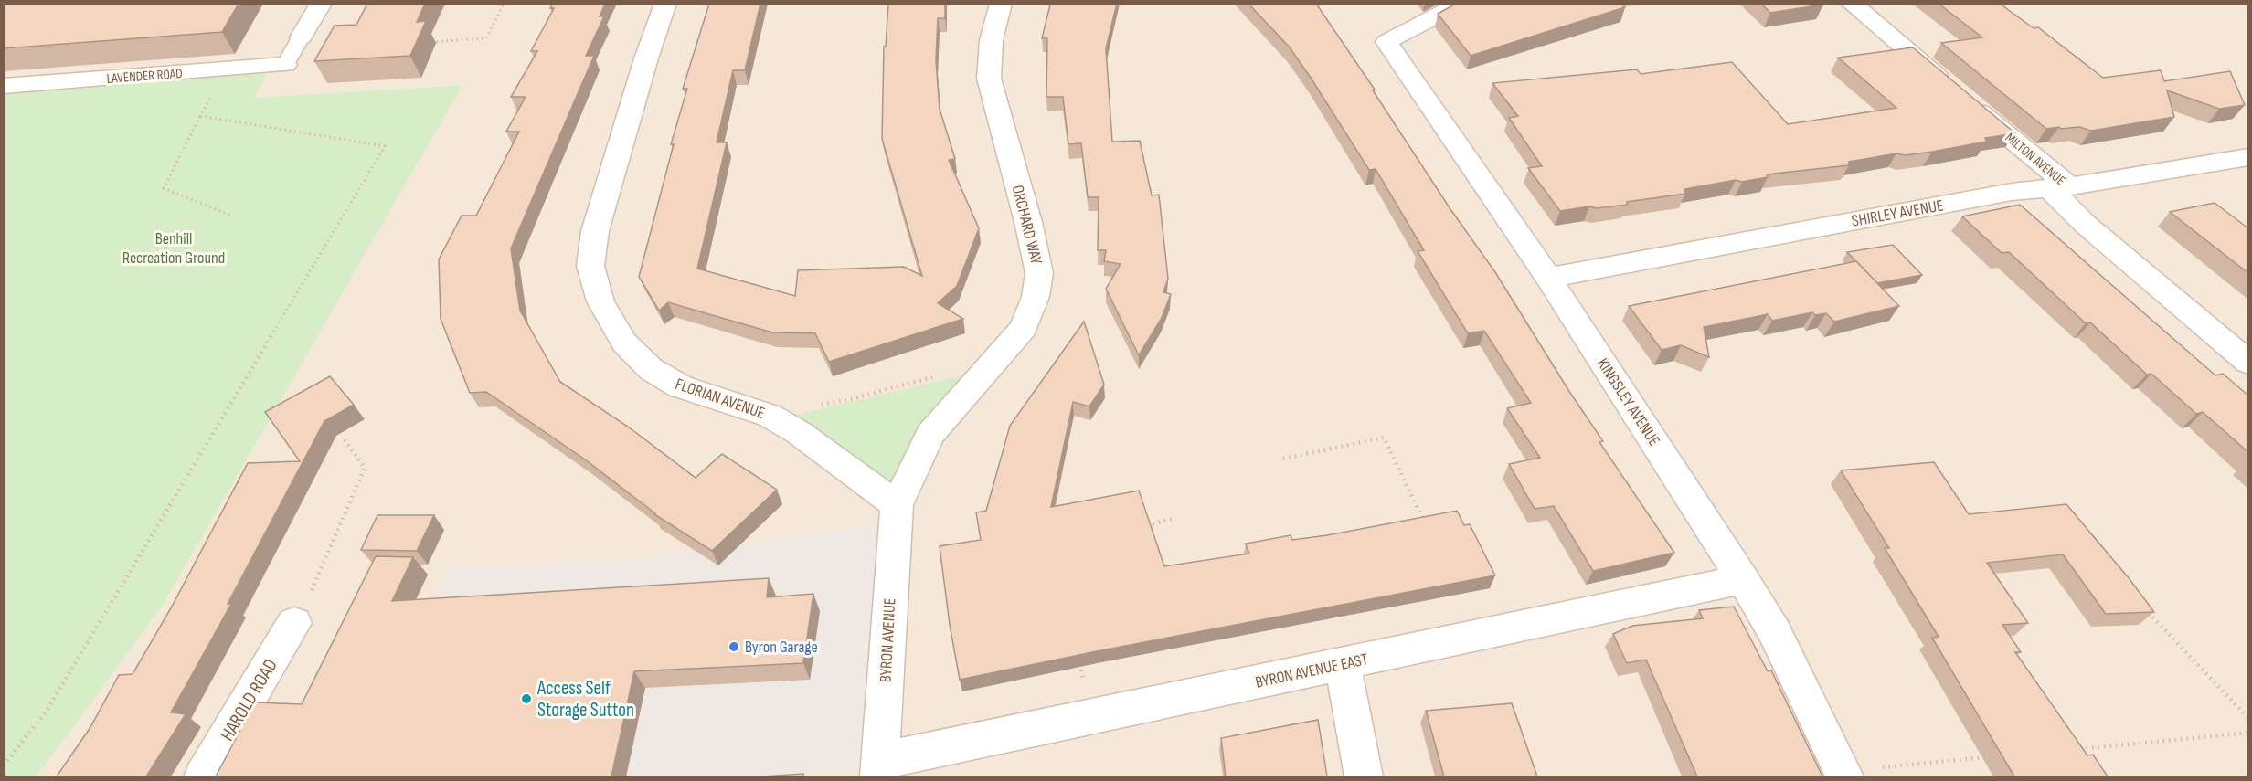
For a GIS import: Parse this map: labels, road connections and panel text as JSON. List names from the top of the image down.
{
  "streets": {
    "street": [
      "LAVENDER ROAD",
      "MILTON AVENUE",
      "SHIRLEY AVENUE",
      "ORCHARD WAY",
      "FLORIAN AVENUE",
      "KINGSLEY AVENUE",
      "BYRON AVENUE",
      "BYRON AVENUE EAST",
      "HAROLD ROAD"
    ]
  },
  "crossings": [
    ["MILTON AVENUE", "SHIRLEY AVENUE"],
    ["SHIRLEY AVENUE", "KINGSLEY AVENUE"],
    ["ORCHARD WAY", "FLORIAN AVENUE"],
    ["ORCHARD WAY", "BYRON AVENUE"],
    ["FLORIAN AVENUE", "BYRON AVENUE"],
    ["KINGSLEY AVENUE", "BYRON AVENUE EAST"],
    ["BYRON AVENUE", "BYRON AVENUE EAST"]
  ],
  "parks": ["Benhill Recreation Ground"],
  "places": ["Byron Garage", "Access Self Storage Sutton"]
}
